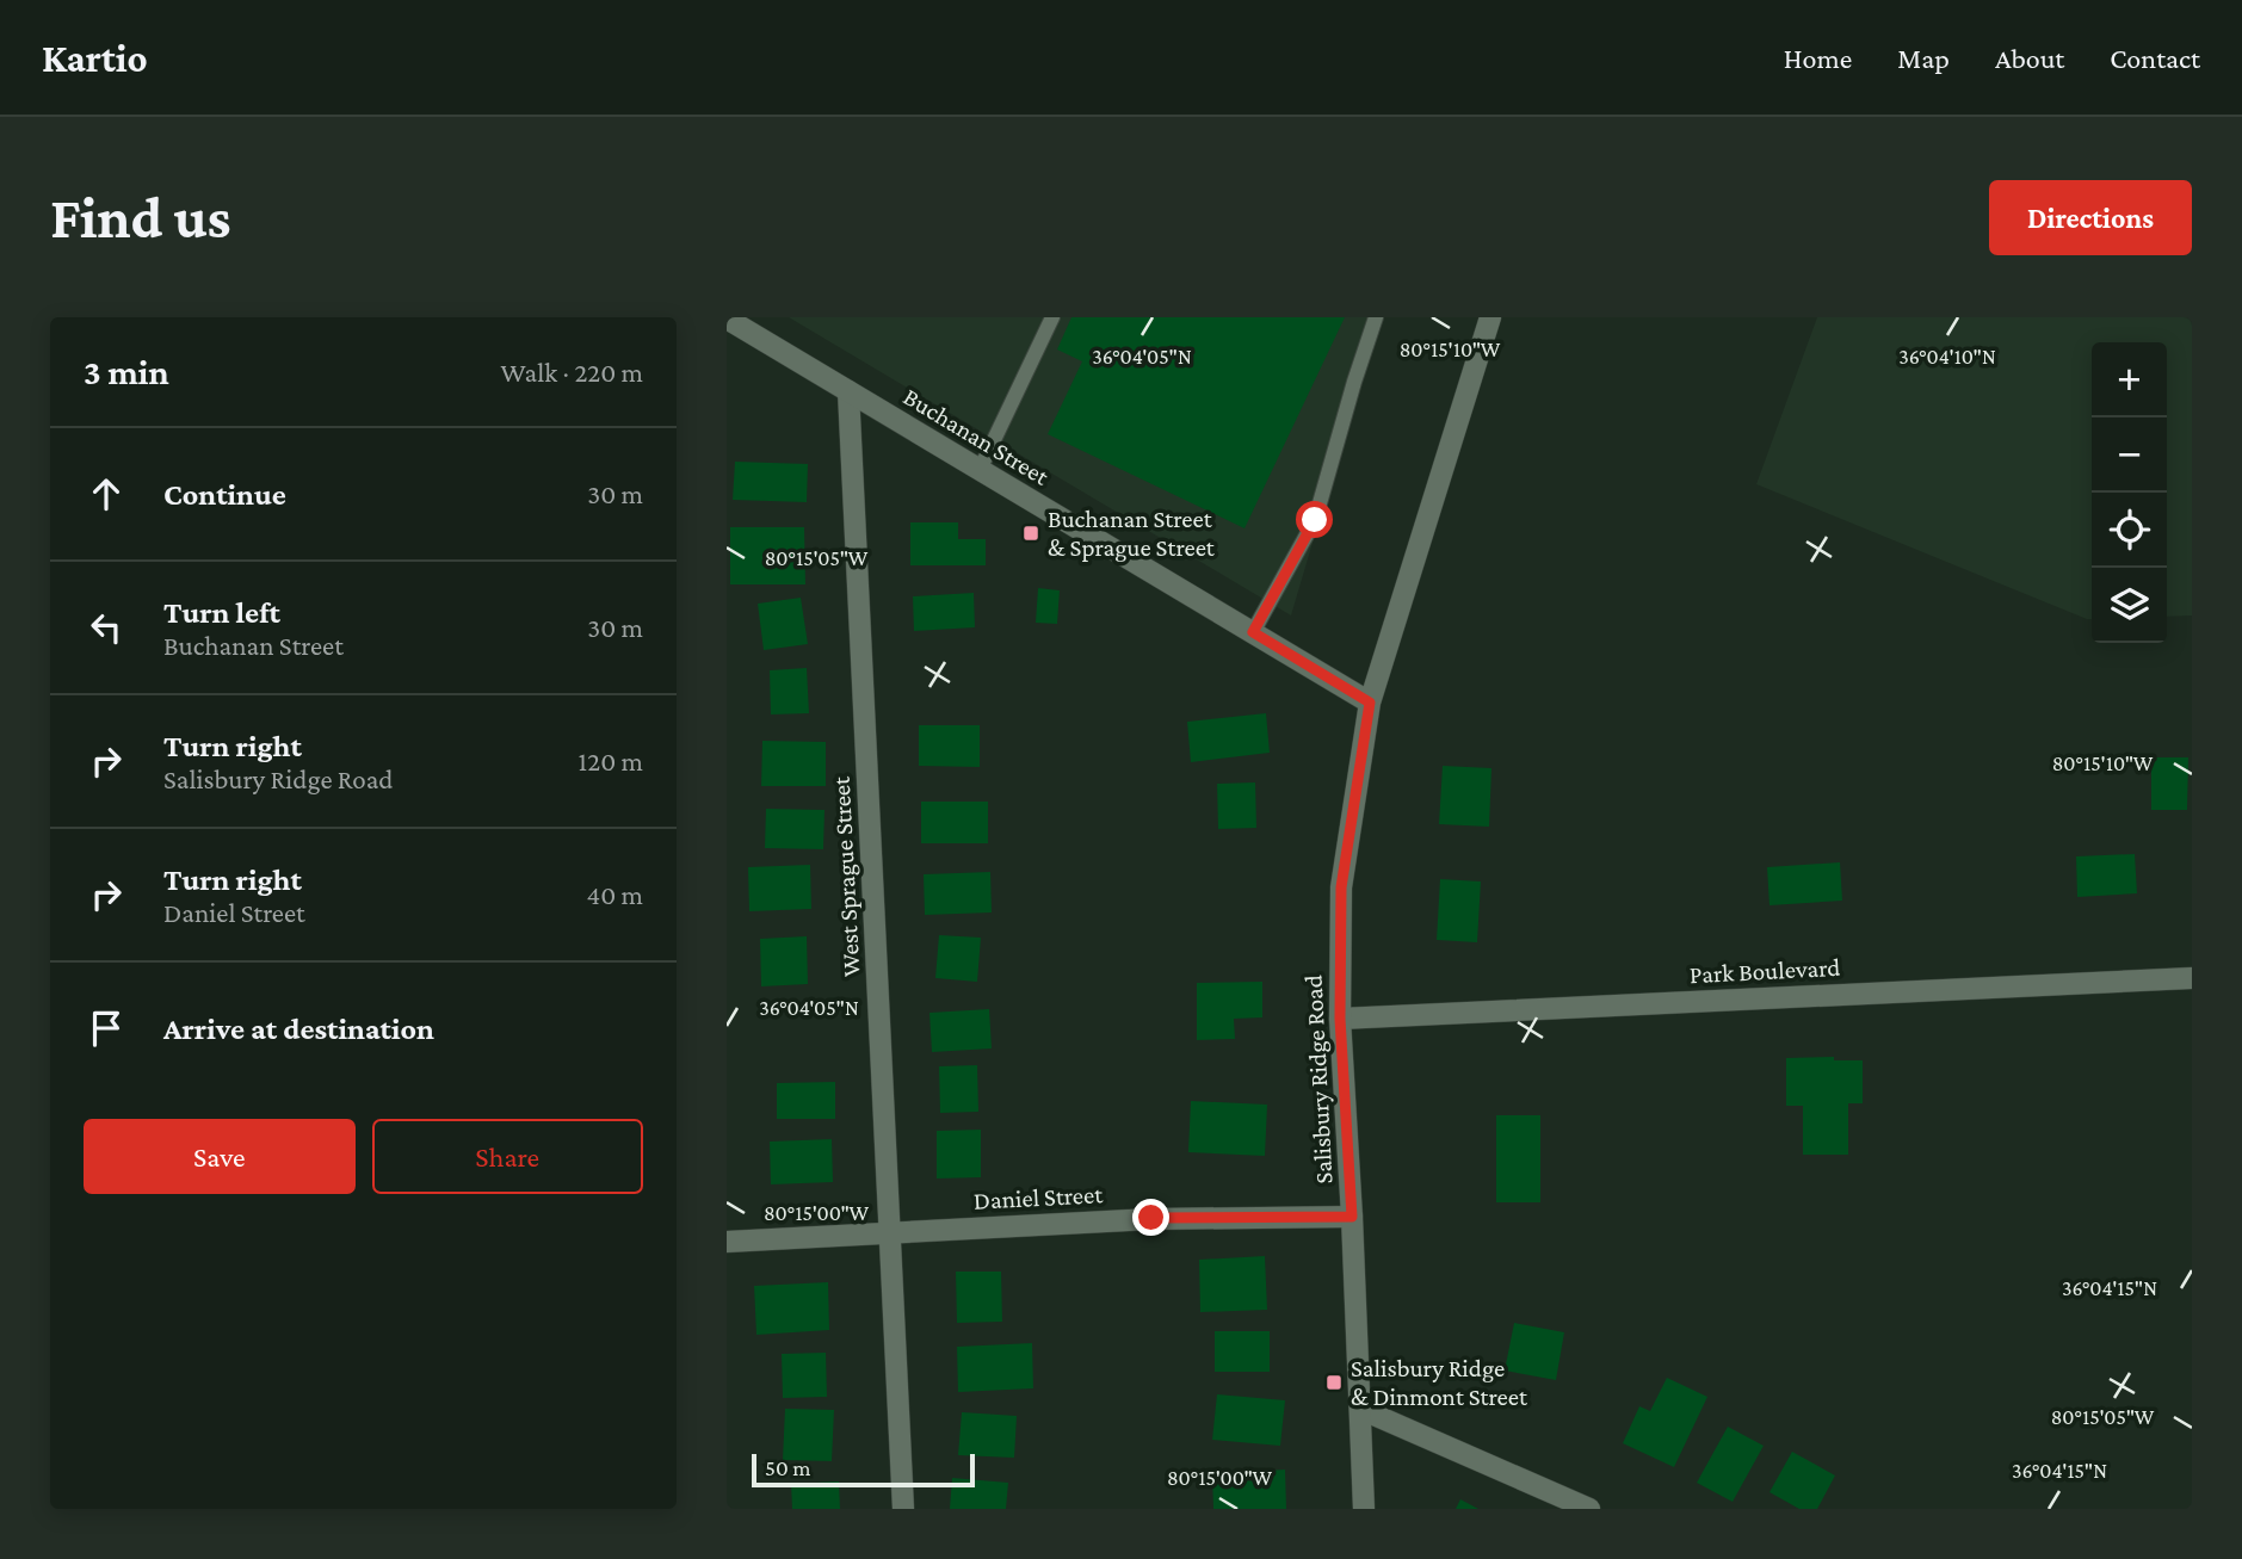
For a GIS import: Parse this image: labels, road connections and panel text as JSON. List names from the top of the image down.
{
  "streets": {
    "street": [
      "Buchanan Street",
      "West Sprague Street",
      "Park Boulevard",
      "Salisbury Ridge Road",
      "Daniel Street"
    ]
  },
  "crossings": [
    ["Buchanan Street", "West Sprague Street"],
    ["Buchanan Street", "Salisbury Ridge Road"],
    ["West Sprague Street", "Daniel Street"],
    ["Park Boulevard", "Salisbury Ridge Road"],
    ["Salisbury Ridge Road", "Daniel Street"]
  ],
  "places": {
    "transit": ["Buchanan Street & Sprague Street", "Salisbury Ridge & Dinmont Street"]
  },
  "scale_bar": "50 m",
  "page": {
    "header": "Kartio",
    "nav": [
      "Home",
      "Map",
      "About",
      "Contact"
    ],
    "buttons": [
      "Directions",
      ["Save", "Share"]
    ],
    "title": "Find us",
    "heading": ["3 min", "Walk · 220 m"],
    "map_buttons": ["+", "−"],
    "list": [
      ["Continue", "30 m"],
      ["Turn left", "Buchanan Street", "30 m"],
      ["Turn right", "Salisbury Ridge Road", "120 m"],
      ["Turn right", "Daniel Street", "40 m"],
      "Arrive at destination"
    ],
    "scale": "50 m"
  },
  "coordinates": [
    "80°15'10\"W",
    "36°04'10\"N",
    "36°04'05\"N",
    "80°15'05\"W",
    "80°15'00\"W",
    "36°04'15\"N"
  ]
}
